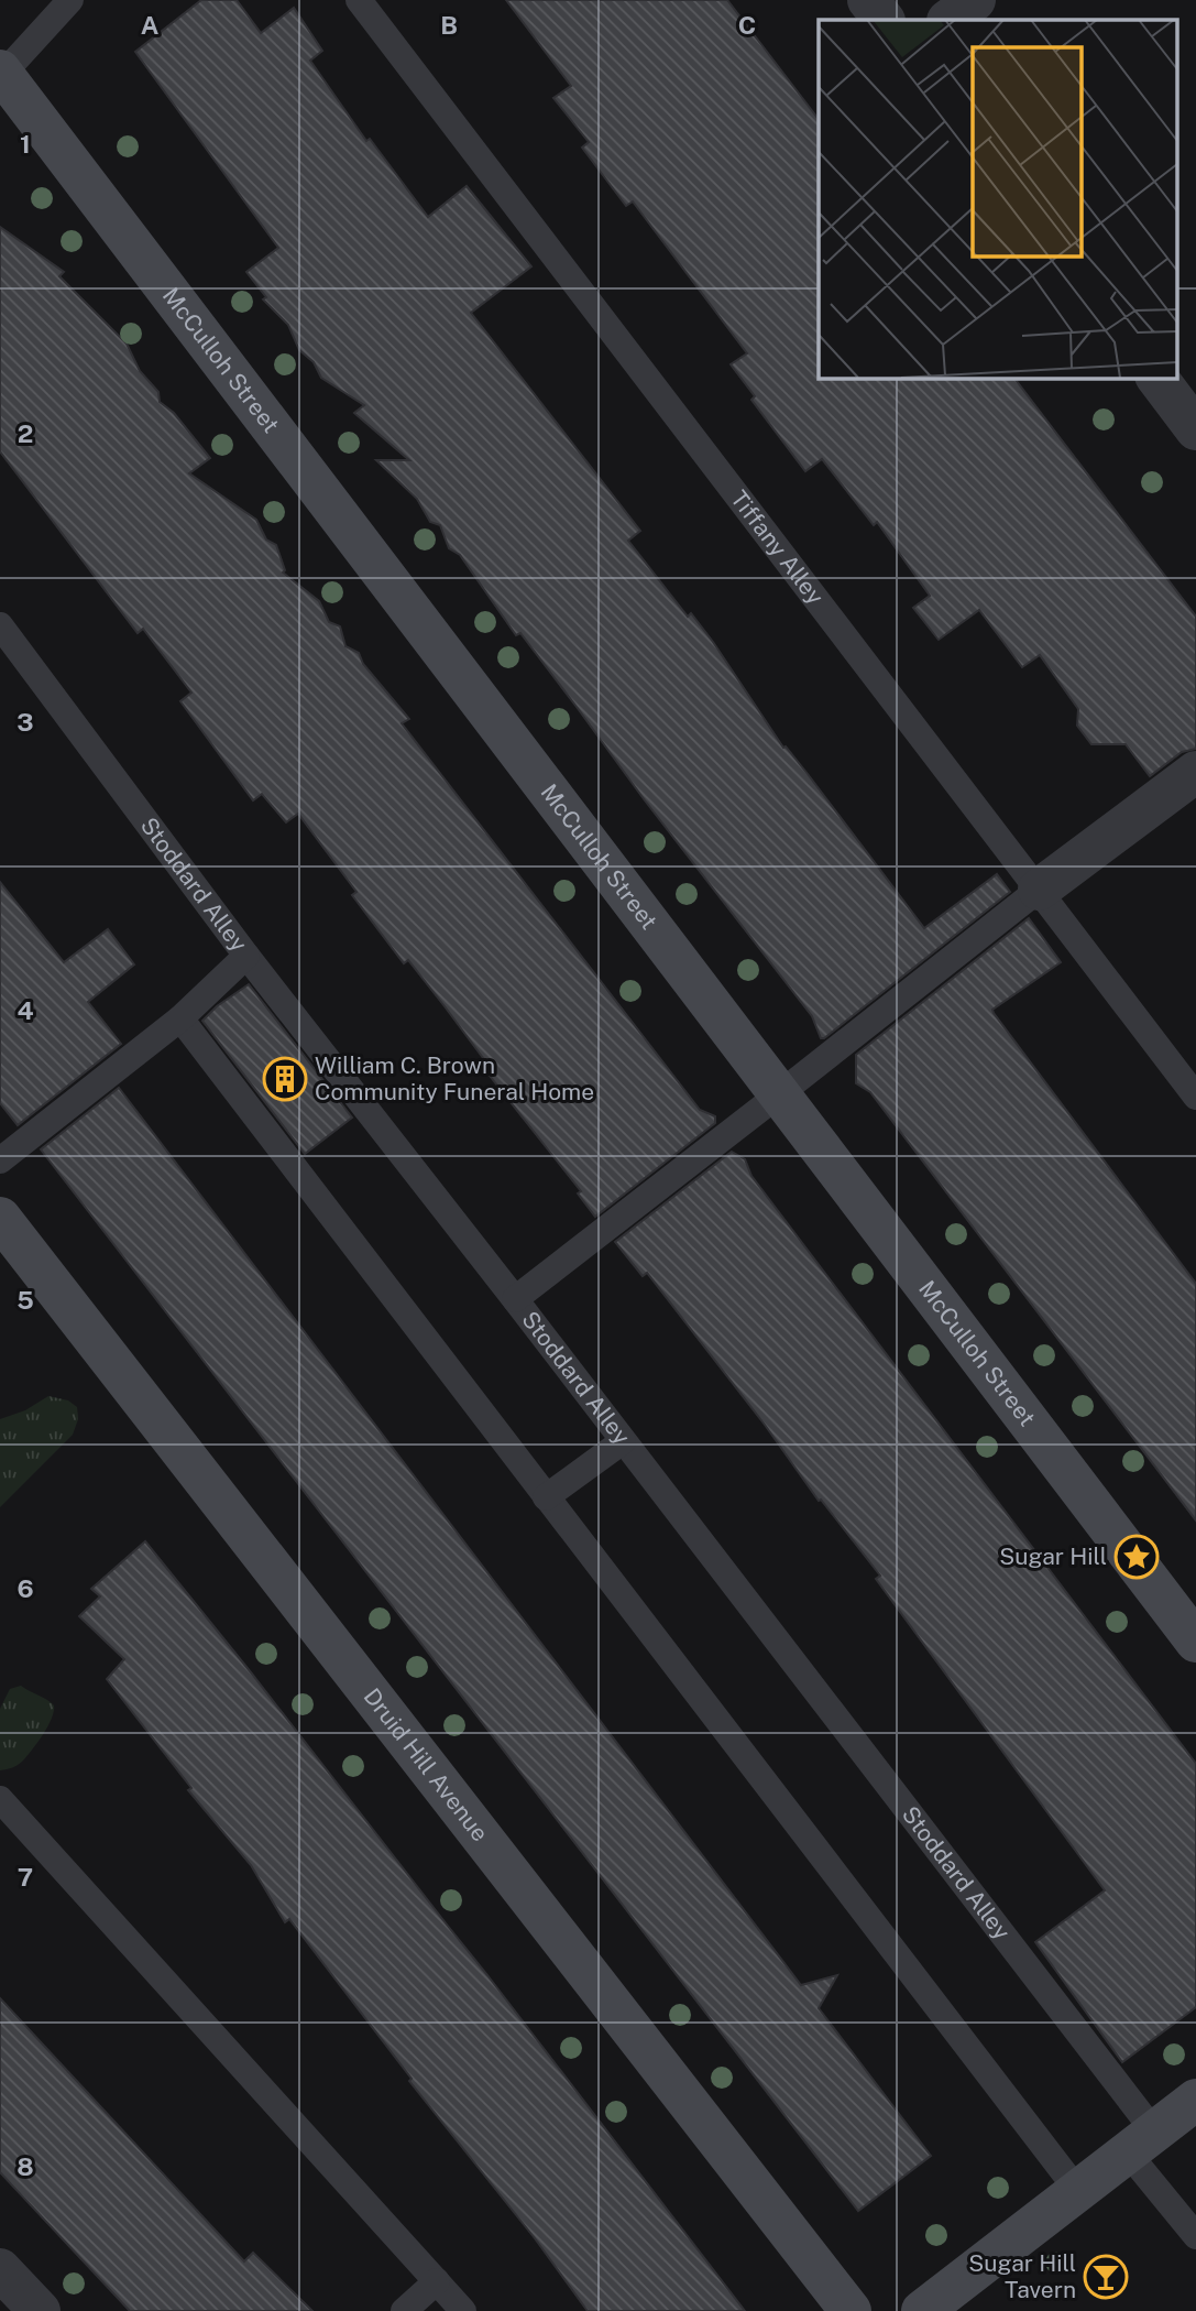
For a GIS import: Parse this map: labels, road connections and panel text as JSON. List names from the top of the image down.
{
  "streets": {
    "main road": ["McCulloh Street", "Druid Hill Avenue"],
    "lane": ["Tiffany Alley", "Stoddard Alley"]
  },
  "places": {
    "building": ["William C. Brown Community Funeral Home"],
    "place": ["Sugar Hill"],
    "bar": ["Sugar Hill Tavern"]
  },
  "grid": {
    "columns": ["A", "B", "C"],
    "rows": [
      "1",
      "2",
      "3",
      "4",
      "5",
      "6",
      "7",
      "8"
    ]
  }
}
